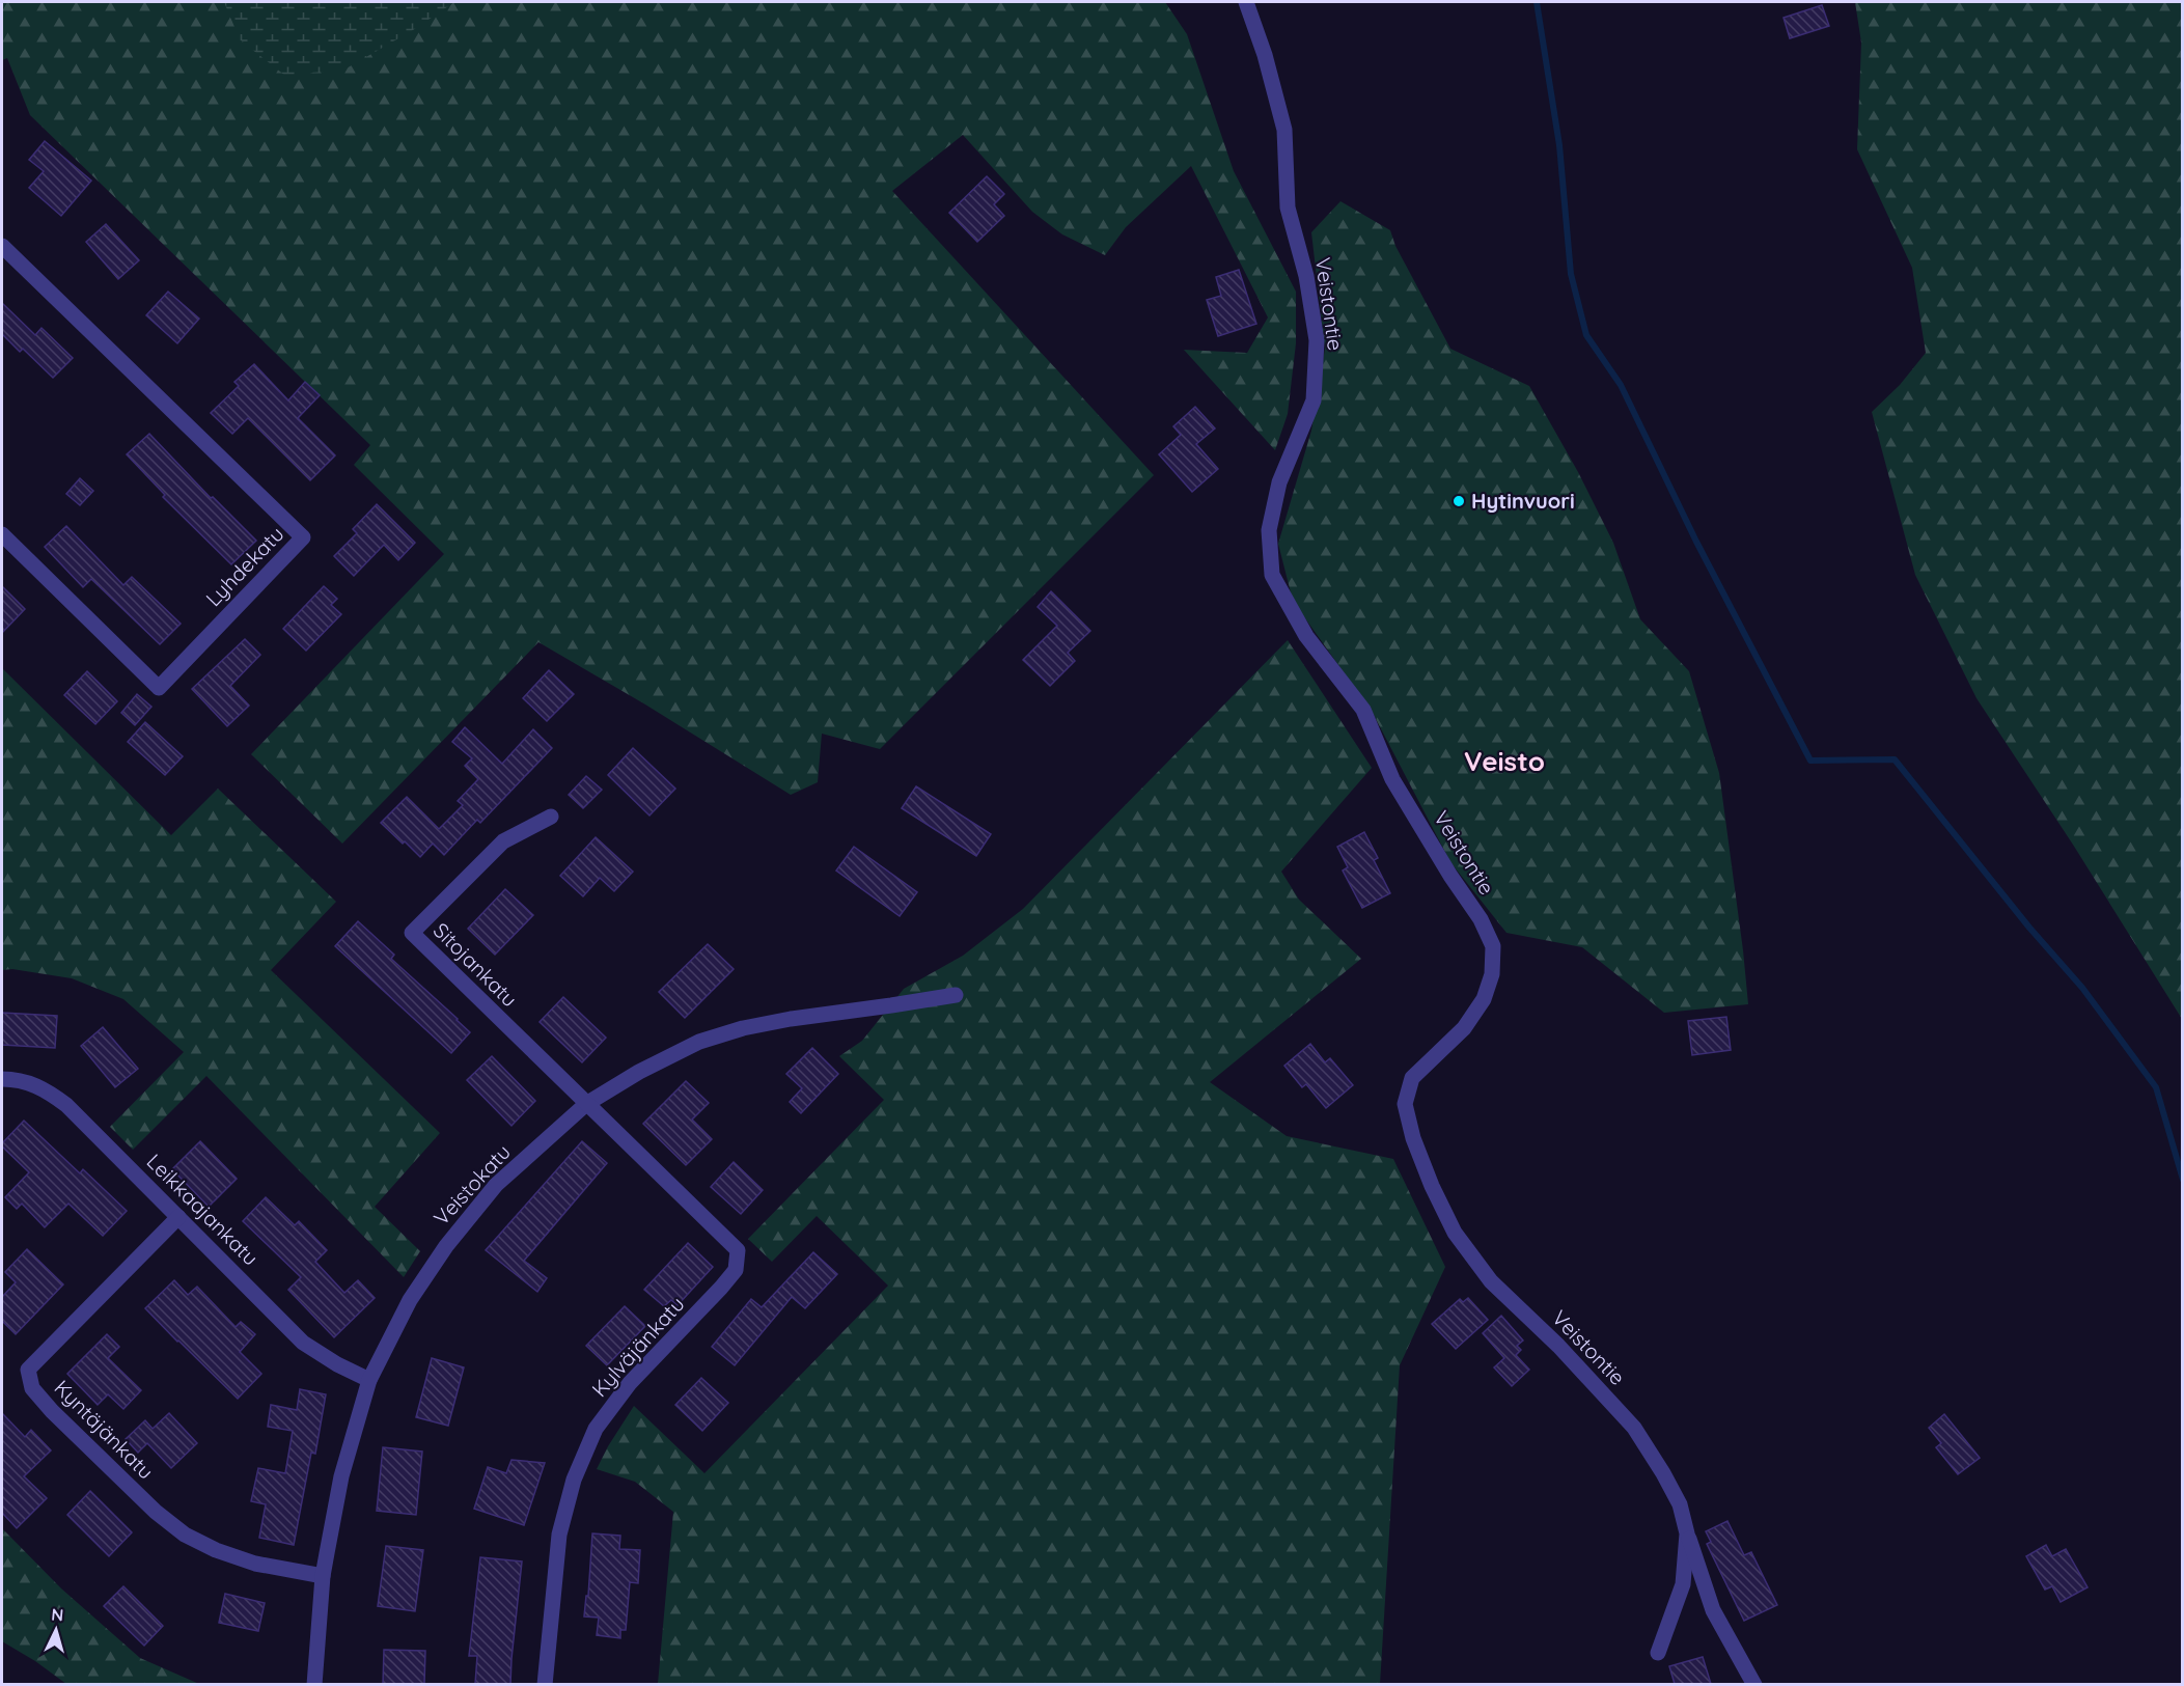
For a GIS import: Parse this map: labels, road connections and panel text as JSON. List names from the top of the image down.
{
  "streets": {
    "street": [
      "Veistontie",
      "Lyhdekatu",
      "Sitojankatu",
      "Veistokatu",
      "Leikkaajankatu",
      "Kylväjänkatu",
      "Kyntäjänkatu"
    ]
  },
  "crossings": [
    ["Sitojankatu", "Veistokatu"],
    ["Sitojankatu", "Kylväjänkatu"],
    ["Veistokatu", "Leikkaajankatu"],
    ["Veistokatu", "Kylväjänkatu"],
    ["Veistokatu", "Kyntäjänkatu"],
    ["Leikkaajankatu", "Kyntäjänkatu"]
  ],
  "districts": ["Veisto"],
  "places": ["Hytinvuori"],
  "north": "top"
}
